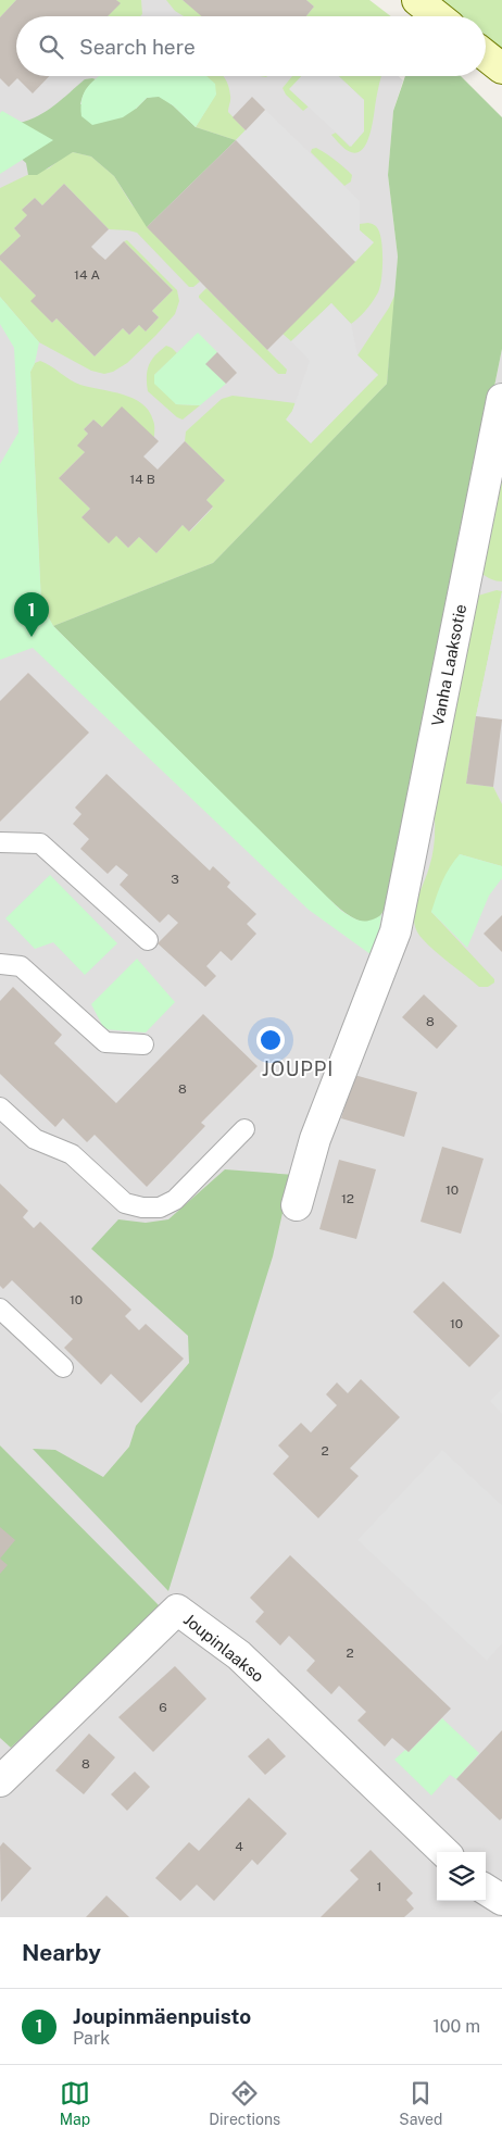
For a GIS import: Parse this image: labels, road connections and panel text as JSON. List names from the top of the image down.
{
  "streets": {
    "street": ["Vanha Laaksotie", "Joupinlaakso"]
  },
  "districts": ["JOUPPI"],
  "house_numbers": [
    "14 A",
    "14 B",
    "3",
    "8",
    "8",
    "10",
    "12",
    "10",
    "10",
    "2",
    "2",
    "6",
    "8",
    "4",
    "1"
  ],
  "page": {
    "search": "Search here",
    "pins": "1",
    "heading": "Nearby",
    "list": [
      {
        "mark": "1",
        "name": "Joupinmäenpuisto",
        "note": "Park",
        "value": "100 m"
      }
    ],
    "nav": ["Map", "Directions", "Saved"]
  }
}
